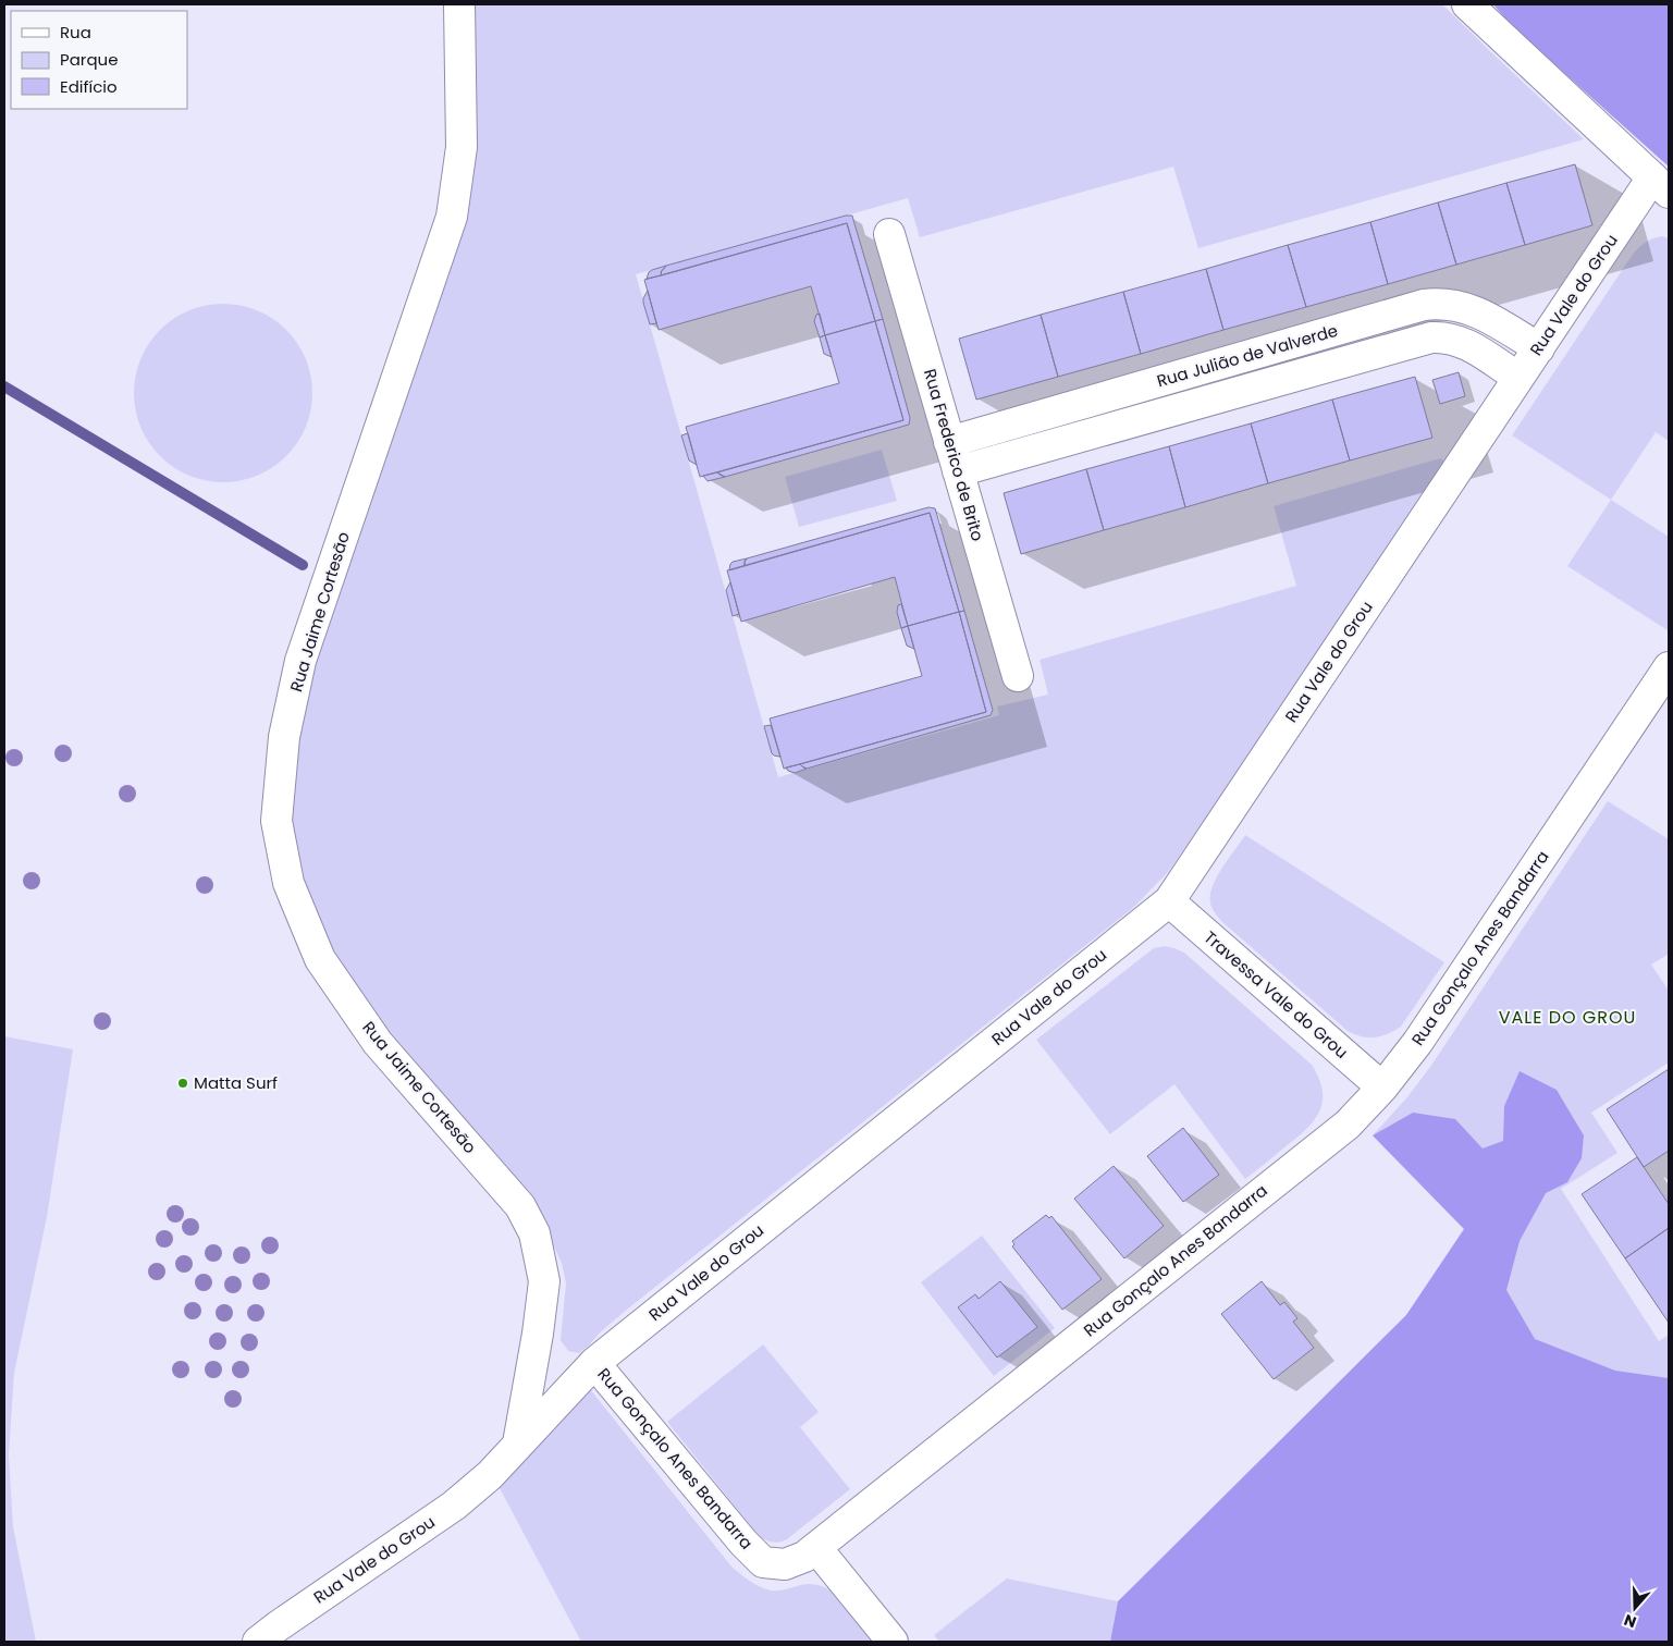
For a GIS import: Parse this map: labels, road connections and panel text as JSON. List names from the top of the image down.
{
  "streets": {
    "street": [
      "Rua Vale do Grou",
      "Rua Julião de Valverde",
      "Rua Frederico de Brito",
      "Rua Jaime Cortesão",
      "Rua Gonçalo Anes Bandarra",
      "Travessa Vale do Grou"
    ]
  },
  "crossings": [
    ["Rua Vale do Grou", "Rua Julião de Valverde"],
    ["Rua Vale do Grou", "Rua Jaime Cortesão"],
    ["Rua Vale do Grou", "Rua Gonçalo Anes Bandarra"],
    ["Rua Vale do Grou", "Travessa Vale do Grou"],
    ["Rua Julião de Valverde", "Rua Frederico de Brito"],
    ["Rua Gonçalo Anes Bandarra", "Travessa Vale do Grou"]
  ],
  "districts": ["VALE DO GROU"],
  "places": ["Matta Surf"],
  "legend": ["Rua", "Parque", "Edifício"],
  "north": "bottom"
}
